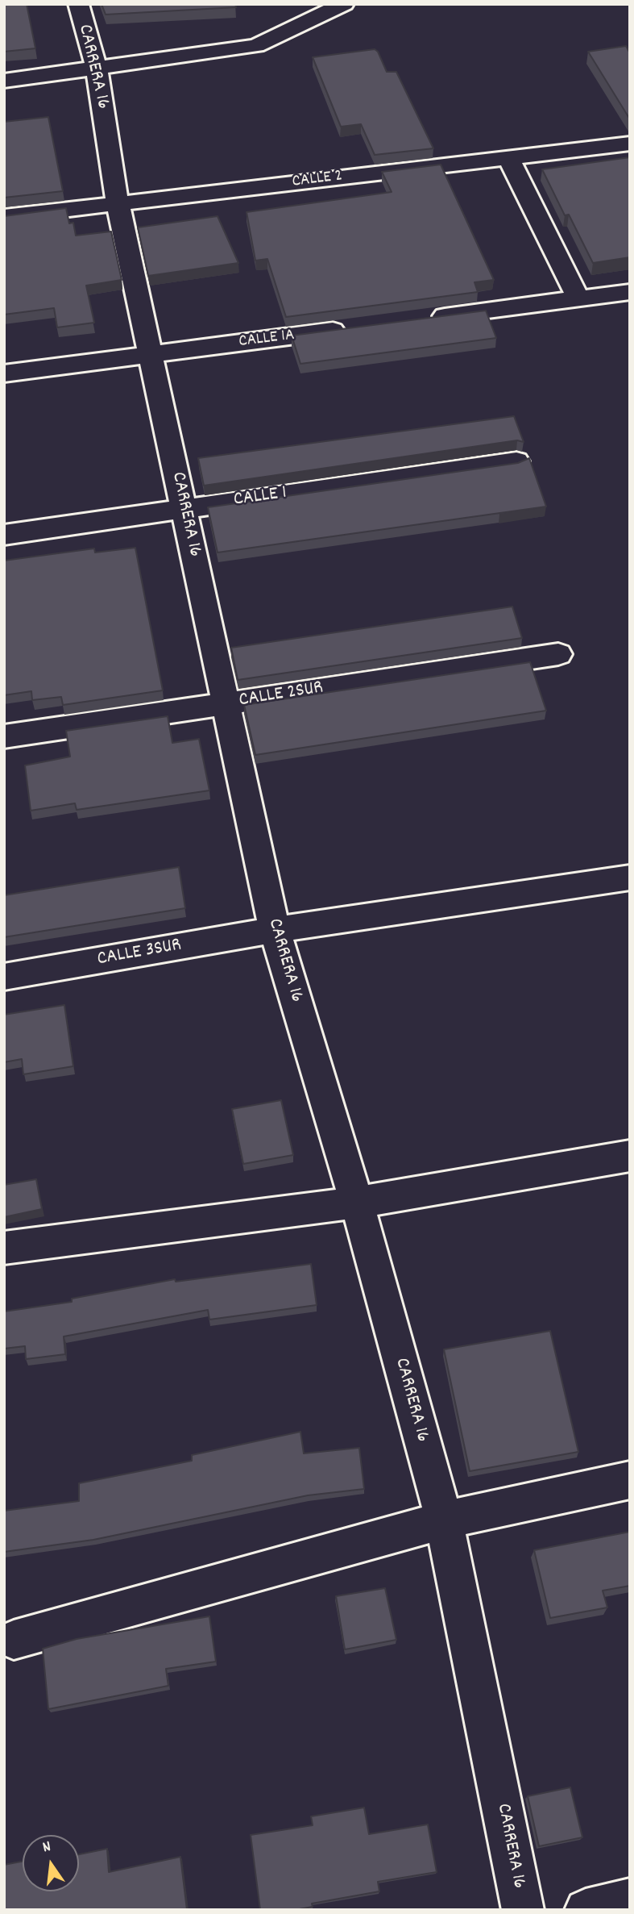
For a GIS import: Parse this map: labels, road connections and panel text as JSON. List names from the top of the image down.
{
  "streets": {
    "street": [
      "CARRERA 16",
      "CALLE 2",
      "CALLE 1A",
      "CALLE 1",
      "CALLE 2SUR",
      "CALLE 3SUR"
    ]
  },
  "crossings": [
    ["CARRERA 16", "CALLE 2"],
    ["CARRERA 16", "CALLE 1A"],
    ["CARRERA 16", "CALLE 1"],
    ["CARRERA 16", "CALLE 2SUR"],
    ["CARRERA 16", "CALLE 3SUR"]
  ],
  "north": "top"
}
